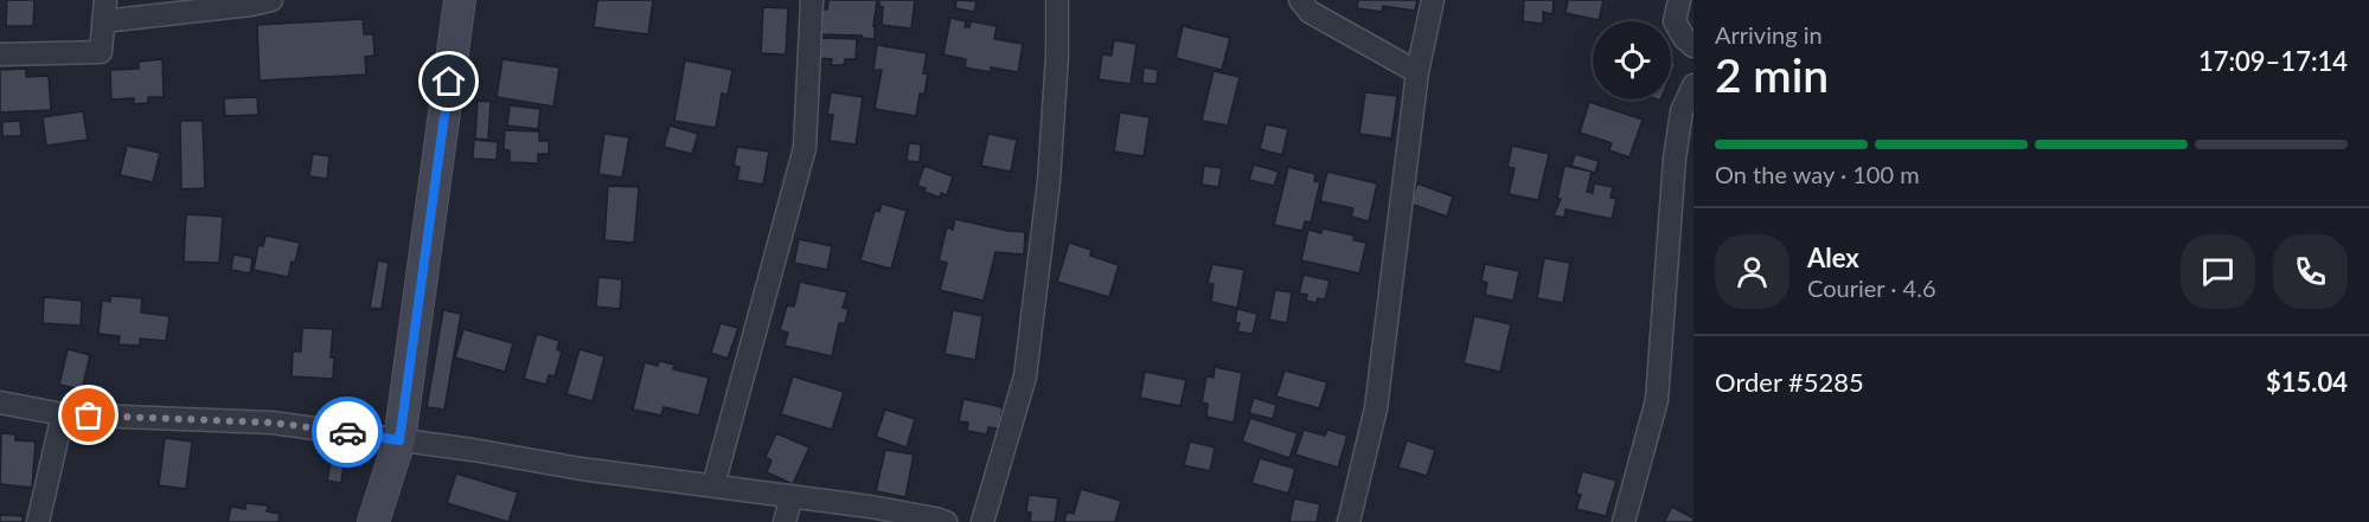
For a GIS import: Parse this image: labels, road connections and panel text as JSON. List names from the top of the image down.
{
  "page": {
    "heading": ["2 min", "Arriving in", "17:09–17:14"],
    "panel": [
      "Alex",
      "Courier · 4.6",
      "Order #5285",
      "$15.04"
    ],
    "bar": "On the way · 100 m"
  }
}
